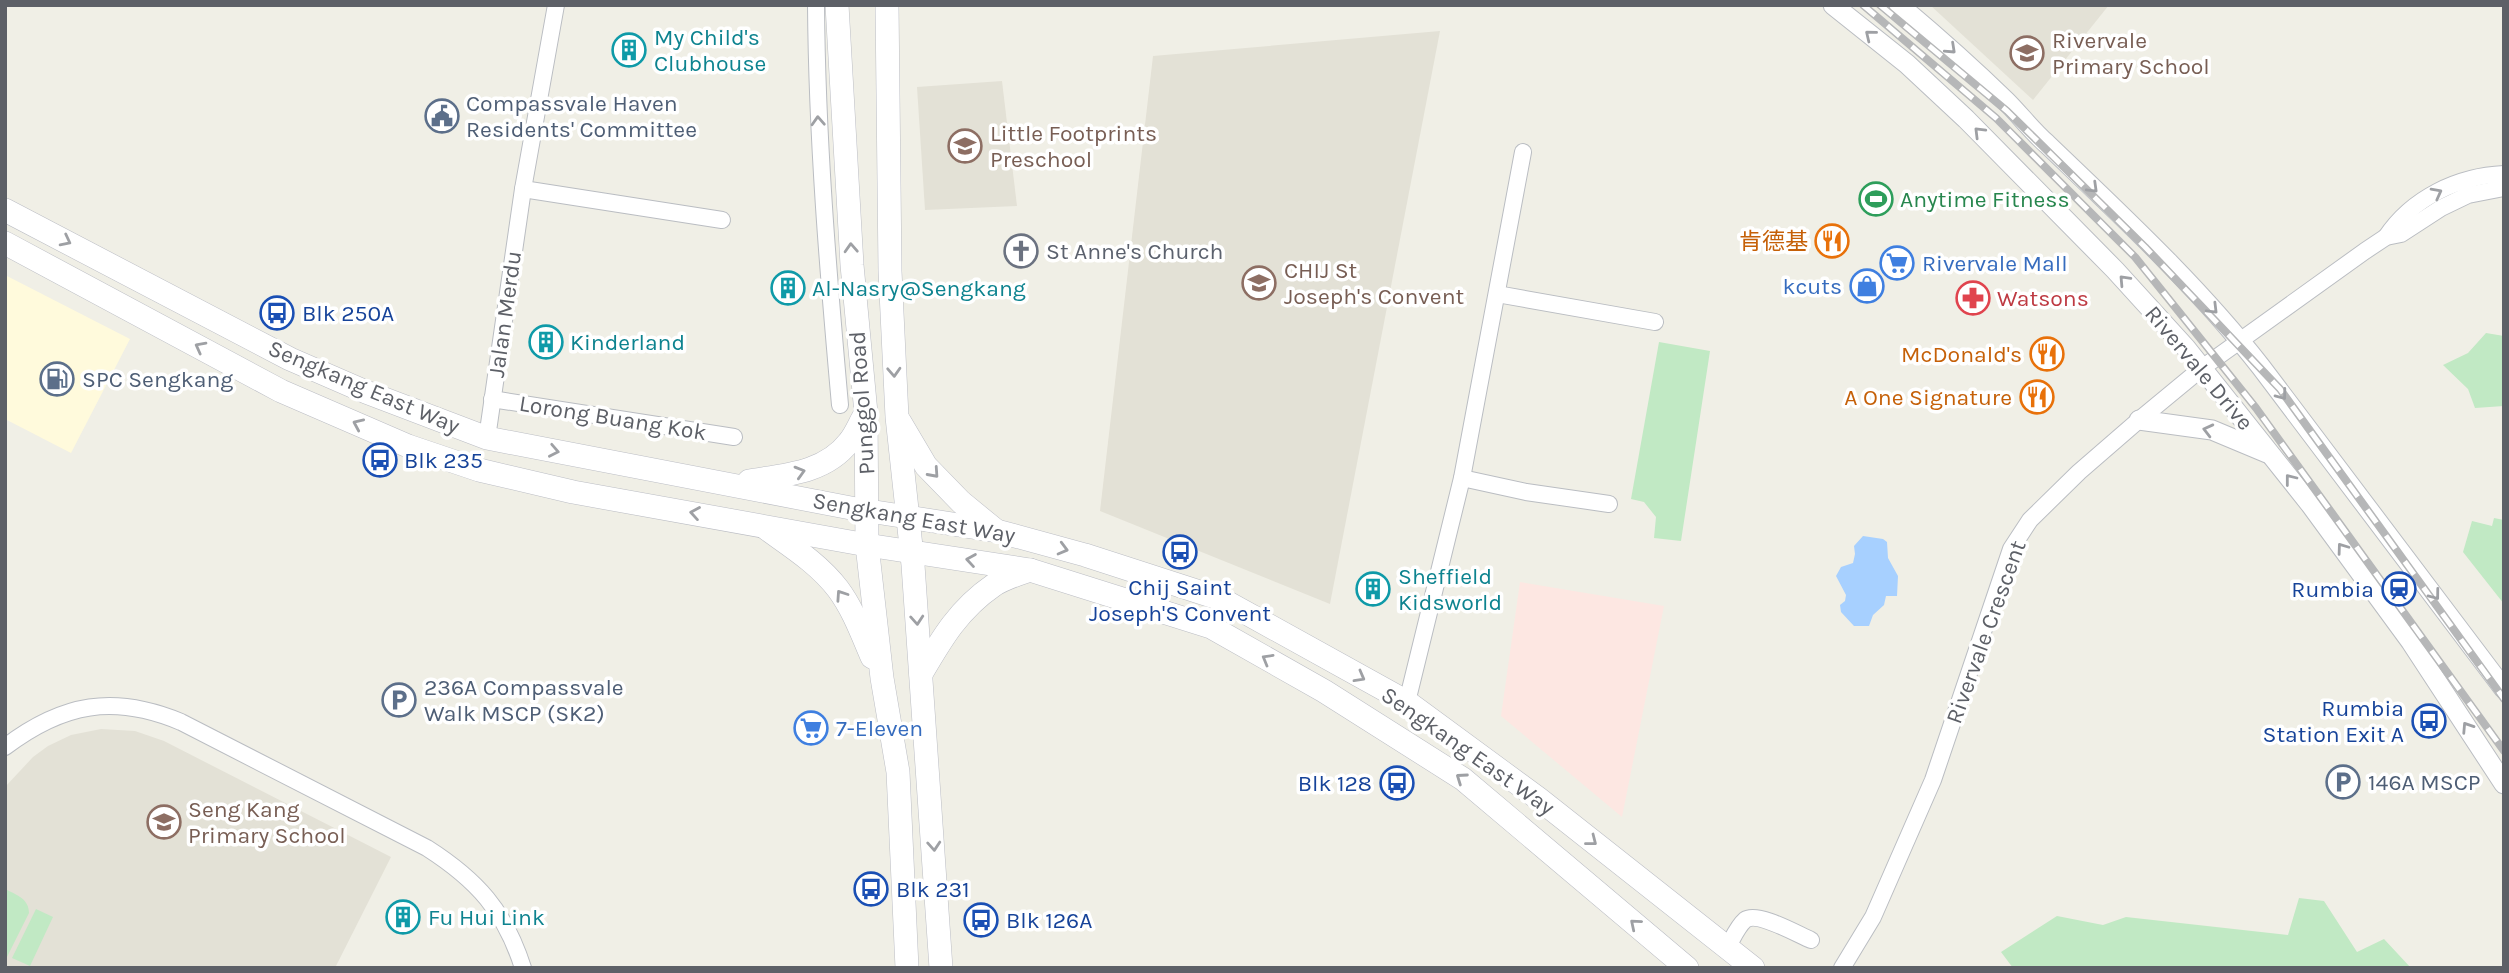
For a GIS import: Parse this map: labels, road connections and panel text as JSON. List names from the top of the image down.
{
  "streets": {
    "main road": ["Sengkang East Way", "Punggol Road"],
    "street": [
      "Jalan Merdu",
      "Rivervale Drive",
      "Lorong Buang Kok",
      "Rivervale Crescent"
    ]
  },
  "crossings": [
    ["Jalan Merdu", "Sengkang East Way"],
    ["Jalan Merdu", "Lorong Buang Kok"],
    ["Rivervale Drive", "Rivervale Crescent"],
    ["Sengkang East Way", "Punggol Road"]
  ],
  "places": {
    "building": [
      "My Child's Clubhouse",
      "Al-Nasry@Sengkang",
      "Kinderland",
      "Sheffield Kidsworld",
      "Fu Hui Link"
    ],
    "school or university": [
      "Rivervale Primary School",
      "Little Footprints Preschool",
      "CHIJ St Joseph's Convent",
      "Seng Kang Primary School"
    ],
    "public building": ["Compassvale Haven Residents' Committee"],
    "sports": ["Anytime Fitness"],
    "restaurant": ["肯德基", "McDonald's", "A One Signature"],
    "church": ["St Anne's Church"],
    "supermarket": ["Rivervale Mall", "7-Eleven"],
    "shop": ["kcuts"],
    "pharmacy": ["Watsons"],
    "bus stop": [
      "Blk 250A",
      "Blk 235",
      "Chij Saint Joseph'S Convent",
      "Rumbia Station Exit A",
      "Blk 128",
      "Blk 231",
      "Blk 126A"
    ],
    "fuel station": ["SPC Sengkang"],
    "station": ["Rumbia"],
    "parking": ["236A Compassvale Walk MSCP (SK2)", "146A MSCP"]
  }
}
